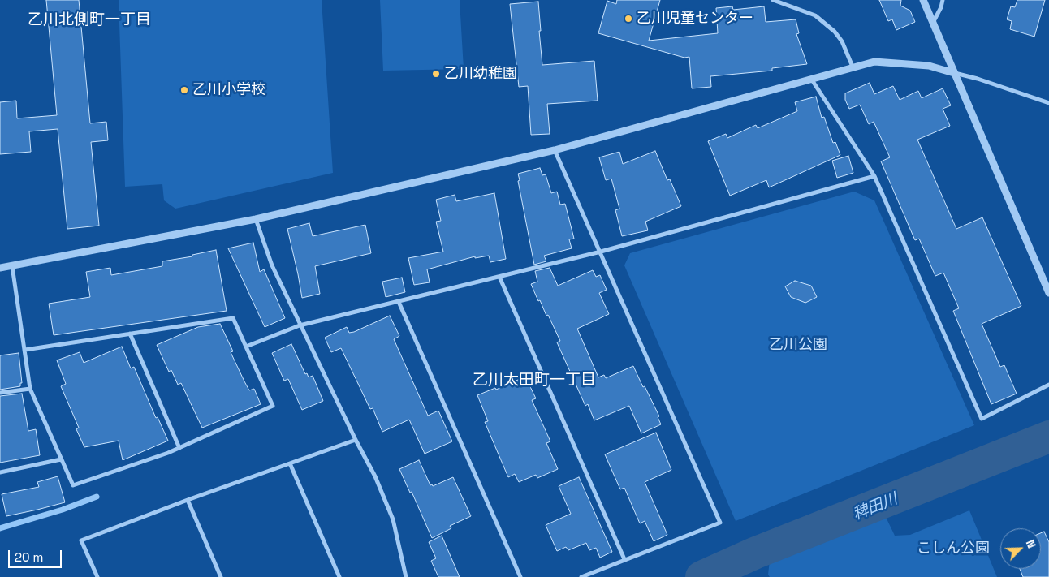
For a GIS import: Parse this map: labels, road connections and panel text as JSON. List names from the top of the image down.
{
  "districts": ["乙川北側町一丁目", "乙川太田町一丁目"],
  "water": ["稗田川"],
  "parks": ["乙川公園", "こしん公園"],
  "places": ["乙川児童センター", "乙川幼稚園", "乙川小学校"],
  "scale_bar": "20 m",
  "north": "top right"
}
